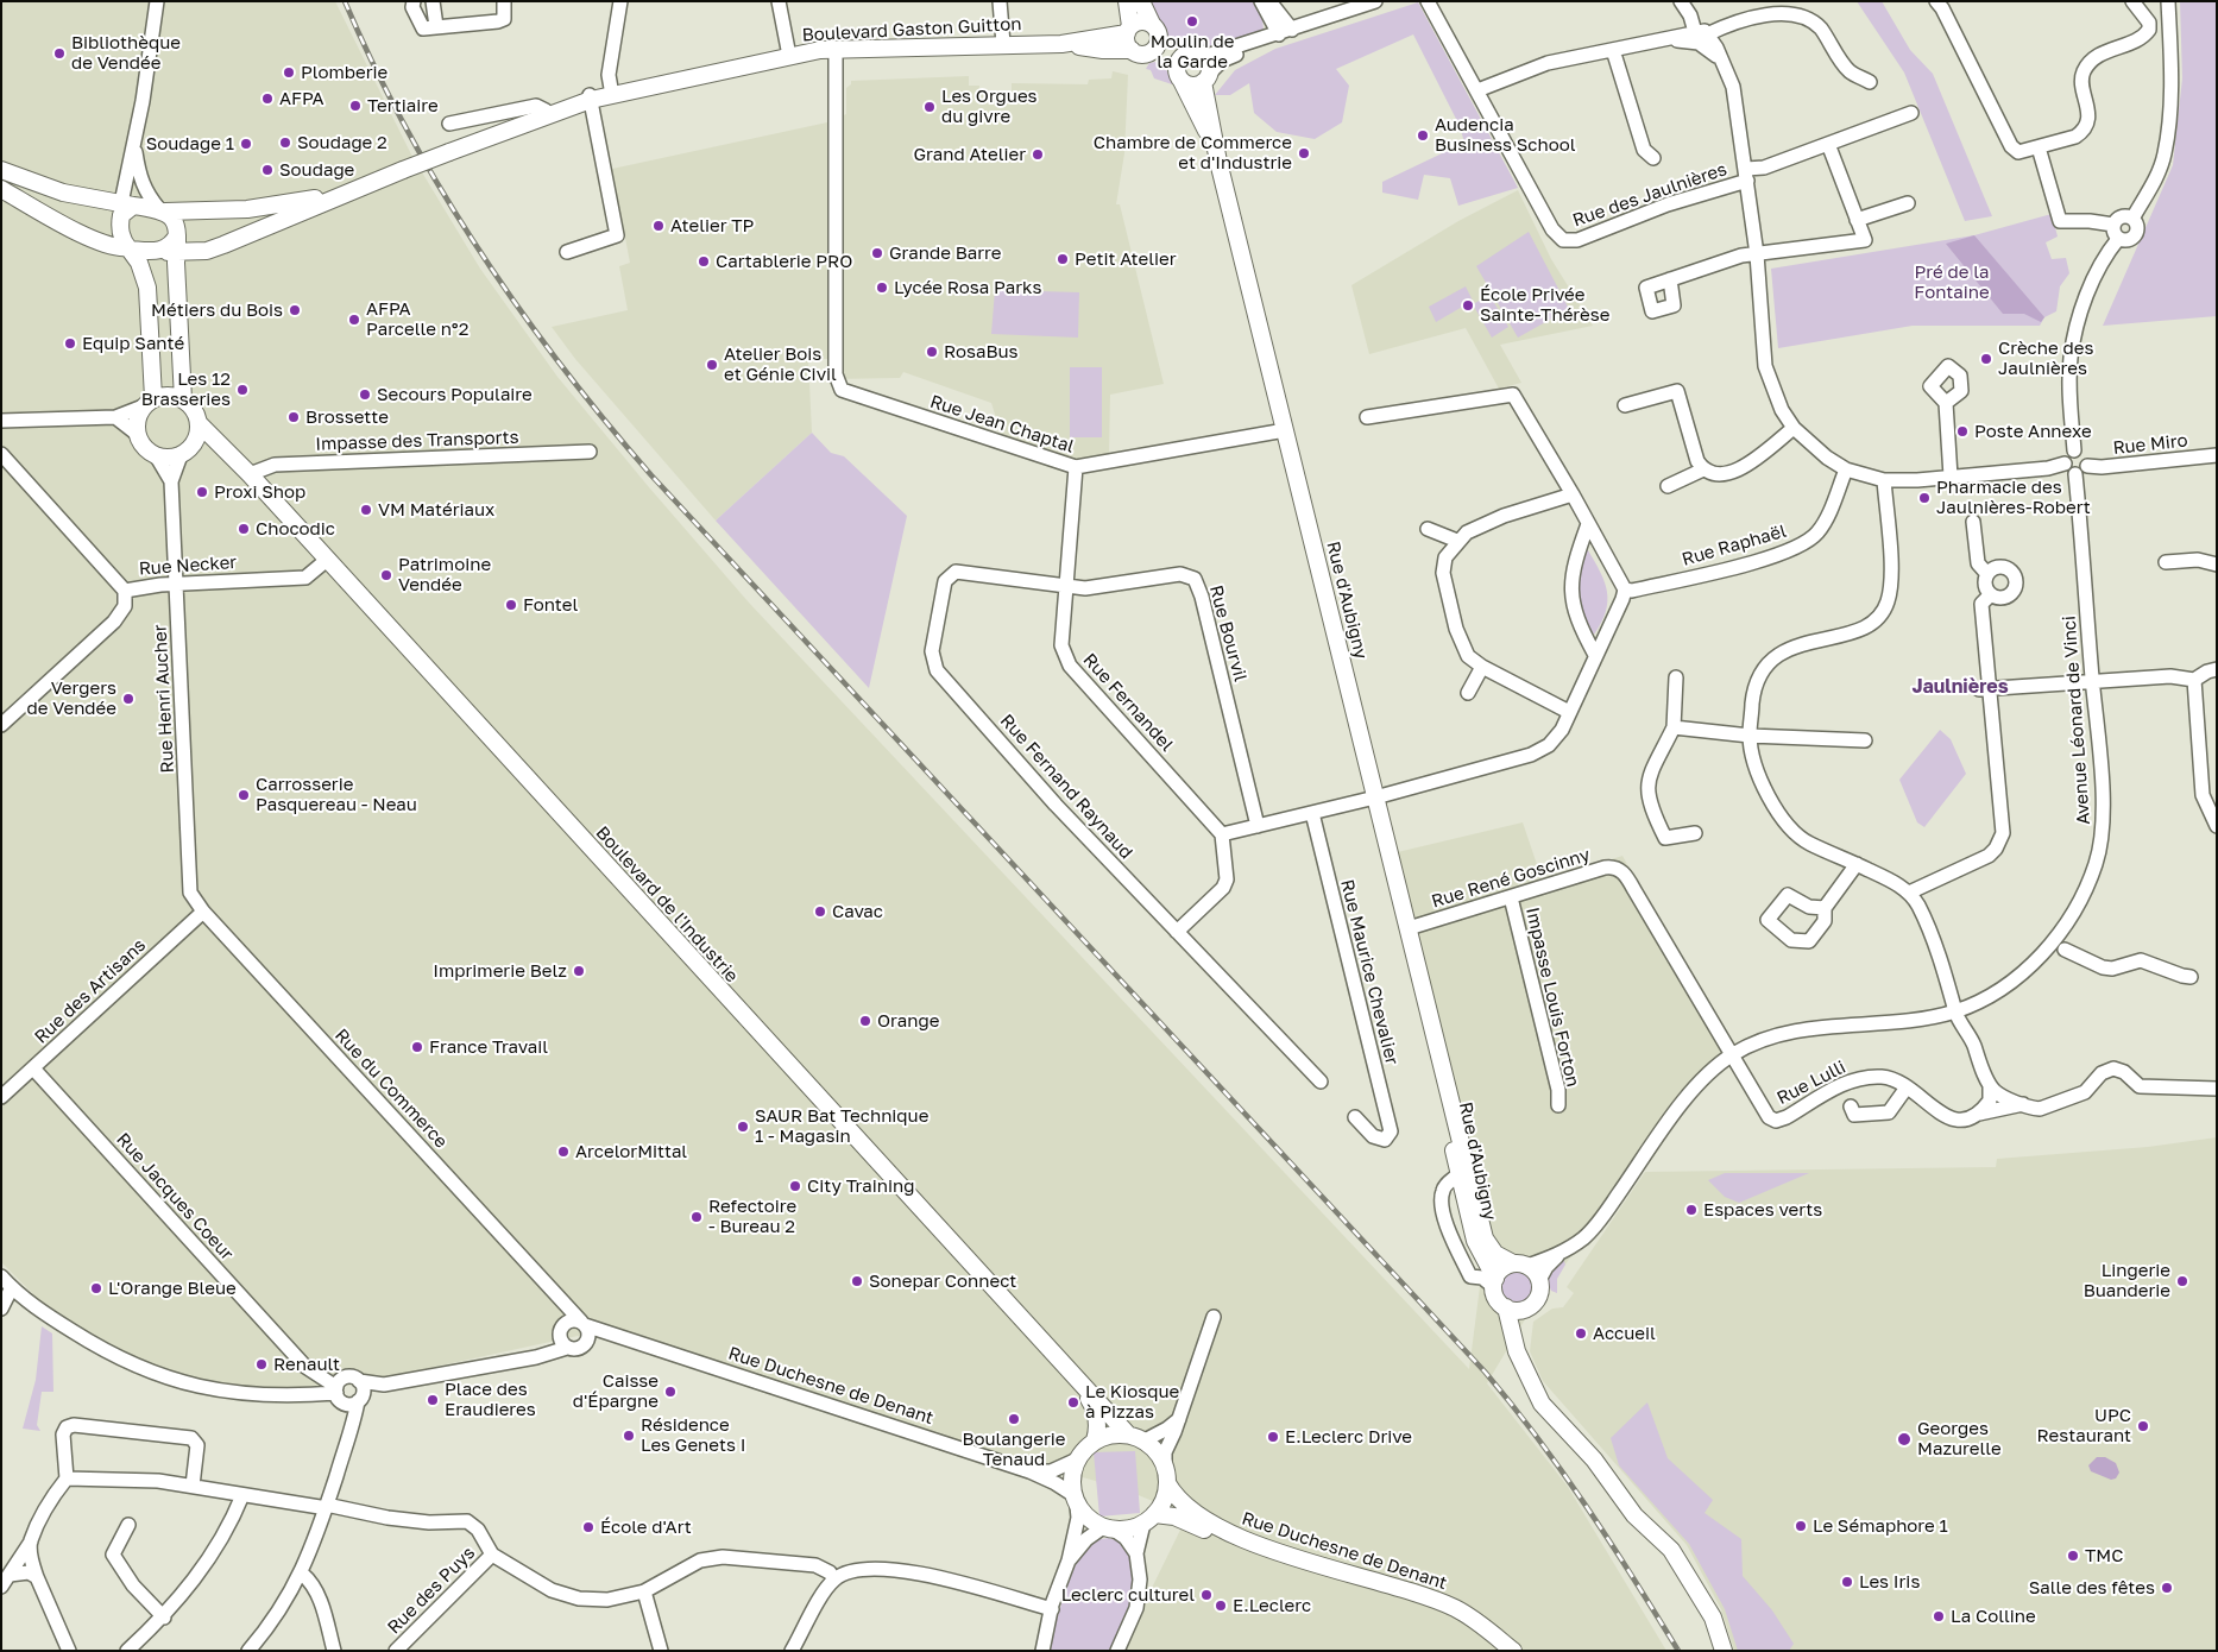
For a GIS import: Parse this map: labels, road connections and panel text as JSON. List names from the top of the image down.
{
  "streets": {
    "main road": [
      "Boulevard Gaston Guitton",
      "Rue d'Aubigny",
      "Boulevard de l'Industrie",
      "Rue Duchesne de Denant"
    ],
    "street": [
      "Rue des Jaulnières",
      "Rue Jean Chaptal",
      "Impasse des Transports",
      "Rue Miro",
      "Rue Raphaël",
      "Rue Necker",
      "Rue Bourvil",
      "Rue Henri Aucher",
      "Rue Fernandel",
      "Avenue Léonard de Vinci",
      "Rue Fernand Raynaud",
      "Rue René Goscinny",
      "Rue Maurice Chevalier",
      "Rue des Artisans",
      "Impasse Louis Forton",
      "Rue Lulli",
      "Rue du Commerce",
      "Rue Jacques Coeur",
      "Rue des Puys"
    ]
  },
  "crossings": [
    ["Boulevard Gaston Guitton", "Rue Jean Chaptal"],
    ["Rue Jean Chaptal", "Rue d'Aubigny"],
    ["Rue Jean Chaptal", "Rue Fernandel"],
    ["Impasse des Transports", "Boulevard de l'Industrie"],
    ["Rue Miro", "Avenue Léonard de Vinci"],
    ["Rue Necker", "Rue Henri Aucher"],
    ["Rue Necker", "Boulevard de l'Industrie"],
    ["Rue d'Aubigny", "Avenue Léonard de Vinci"],
    ["Rue d'Aubigny", "Rue René Goscinny"],
    ["Rue Bourvil", "Rue Fernandel"],
    ["Rue Bourvil", "Rue Fernand Raynaud"],
    ["Rue Henri Aucher", "Boulevard de l'Industrie"],
    ["Rue Henri Aucher", "Rue des Artisans"],
    ["Rue Henri Aucher", "Rue du Commerce"],
    ["Rue Fernandel", "Rue Fernand Raynaud"],
    ["Avenue Léonard de Vinci", "Rue René Goscinny"],
    ["Avenue Léonard de Vinci", "Rue Lulli"],
    ["Rue René Goscinny", "Impasse Louis Forton"],
    ["Rue René Goscinny", "Rue Lulli"],
    ["Boulevard de l'Industrie", "Rue Duchesne de Denant"],
    ["Rue des Artisans", "Rue du Commerce"],
    ["Rue des Artisans", "Rue Jacques Coeur"],
    ["Rue du Commerce", "Rue Duchesne de Denant"]
  ],
  "districts": ["Jaulnières"],
  "parks": ["Pré de la Fontaine"],
  "places": [
    "Moulin de la Garde",
    "Bibliothèque de Vendée",
    "Plomberie",
    "AFPA",
    "Tertiaire",
    "Les Orgues du givre",
    "Audencia Business School",
    "Soudage 2",
    "Soudage 1",
    "Chambre de Commerce et d'Industrie",
    "Grand Atelier",
    "Soudage",
    "Atelier TP",
    "Grande Barre",
    "Petit Atelier",
    "Cartablerie PRO",
    "Lycée Rosa Parks",
    "École Privée Sainte-Thérèse",
    "Métiers du Bois",
    "AFPA Parcelle n°2",
    "Equip Santé",
    "RosaBus",
    "Crèche des Jaulnières",
    "Atelier Bois et Génie Civil",
    "Les 12 Brasseries",
    "Secours Populaire",
    "Brossette",
    "Poste Annexe",
    "Proxi Shop",
    "Pharmacie des Jaulnières-Robert",
    "VM Matériaux",
    "Chocodic",
    "Patrimoine Vendée",
    "Fontel",
    "Vergers de Vendée",
    "Carrosserie Pasquereau - Neau",
    "Cavac",
    "Imprimerie Belz",
    "Orange",
    "France Travail",
    "SAUR Bat Technique 1 - Magasin",
    "ArcelorMittal",
    "City Training",
    "Espaces verts",
    "Refectoire - Bureau 2",
    "Sonepar Connect",
    "Lingerie Buanderie",
    "L'Orange Bleue",
    "Accueil",
    "Renault",
    "Caisse d'Épargne",
    "Place des Eraudieres",
    "Le Kiosque à Pizzas",
    "Boulangerie Tenaud",
    "UPC Restaurant",
    "Résidence Les Genets I",
    "E.Leclerc Drive",
    "Georges Mazurelle",
    "Le Sémaphore 1",
    "École d'Art",
    "TMC",
    "Les Iris",
    "Salle des fêtes",
    "Leclerc culturel",
    "E.Leclerc",
    "La Colline"
  ]
}
